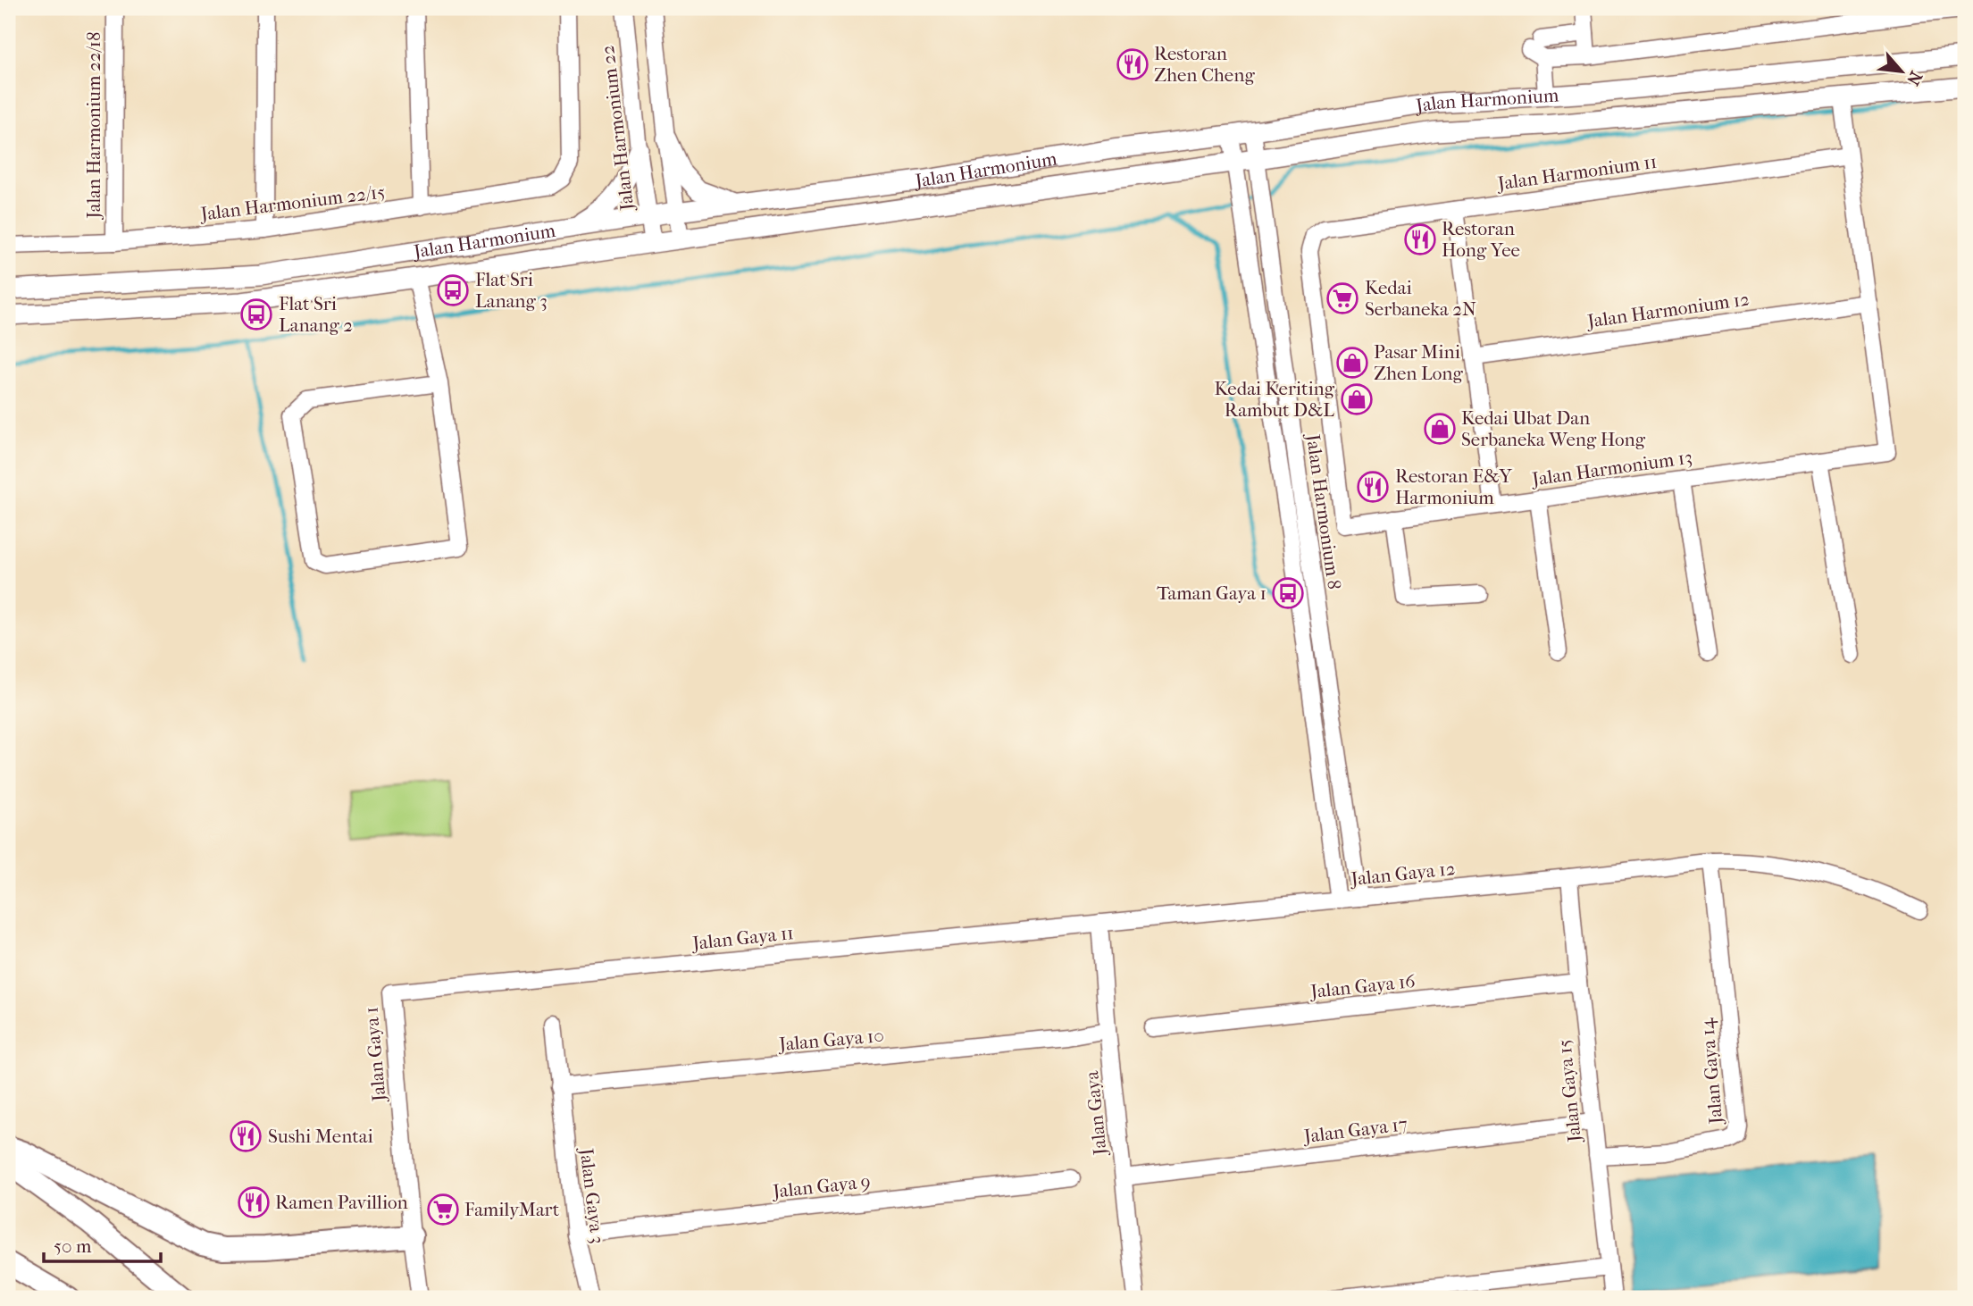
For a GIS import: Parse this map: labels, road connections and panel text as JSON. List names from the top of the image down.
{
  "streets": {
    "main road": ["Jalan Harmonium"],
    "street": [
      "Jalan Harmonium 22/18",
      "Jalan Harmonium 22",
      "Jalan Harmonium 11",
      "Jalan Harmonium 22/15",
      "Jalan Harmonium 12",
      "Jalan Harmonium 13",
      "Jalan Harmonium 8",
      "Jalan Gaya 12",
      "Jalan Gaya 11",
      "Jalan Gaya 16",
      "Jalan Gaya 10",
      "Jalan Gaya 1",
      "Jalan Gaya 14",
      "Jalan Gaya 15",
      "Jalan Gaya",
      "Jalan Gaya 17",
      "Jalan Gaya 9",
      "Jalan Gaya 3"
    ]
  },
  "crossings": [
    ["Jalan Harmonium", "Jalan Harmonium 22"],
    ["Jalan Harmonium", "Jalan Harmonium 8"],
    ["Jalan Harmonium 22/18", "Jalan Harmonium 22/15"],
    ["Jalan Harmonium 11", "Jalan Harmonium 13"],
    ["Jalan Harmonium 12", "Jalan Harmonium 13"],
    ["Jalan Harmonium 8", "Jalan Gaya 12"],
    ["Jalan Gaya 12", "Jalan Gaya 11"],
    ["Jalan Gaya 12", "Jalan Gaya 14"],
    ["Jalan Gaya 12", "Jalan Gaya 15"],
    ["Jalan Gaya 12", "Jalan Gaya"],
    ["Jalan Gaya 11", "Jalan Gaya 1"],
    ["Jalan Gaya 11", "Jalan Gaya"],
    ["Jalan Gaya 16", "Jalan Gaya 15"],
    ["Jalan Gaya 10", "Jalan Gaya"],
    ["Jalan Gaya 10", "Jalan Gaya 3"],
    ["Jalan Gaya 14", "Jalan Gaya 15"],
    ["Jalan Gaya 15", "Jalan Gaya 17"],
    ["Jalan Gaya", "Jalan Gaya 17"],
    ["Jalan Gaya 9", "Jalan Gaya 3"]
  ],
  "places": {
    "restaurant": [
      "Restoran Zhen Cheng",
      "Restoran Hong Yee",
      "Restoran E&Y Harmonium",
      "Sushi Mentai",
      "Ramen Pavillion"
    ],
    "bus stop": ["Flat Sri Lanang 3", "Flat Sri Lanang 2", "Taman Gaya 1"],
    "supermarket": ["Kedai Serbaneka 2N", "FamilyMart"],
    "shop": ["Pasar Mini Zhen Long", "Kedai Keriting Rambut D&L", "Kedai Ubat Dan Serbaneka Weng Hong"]
  },
  "scale_bar": "50 m",
  "north": "bottom right"
}
